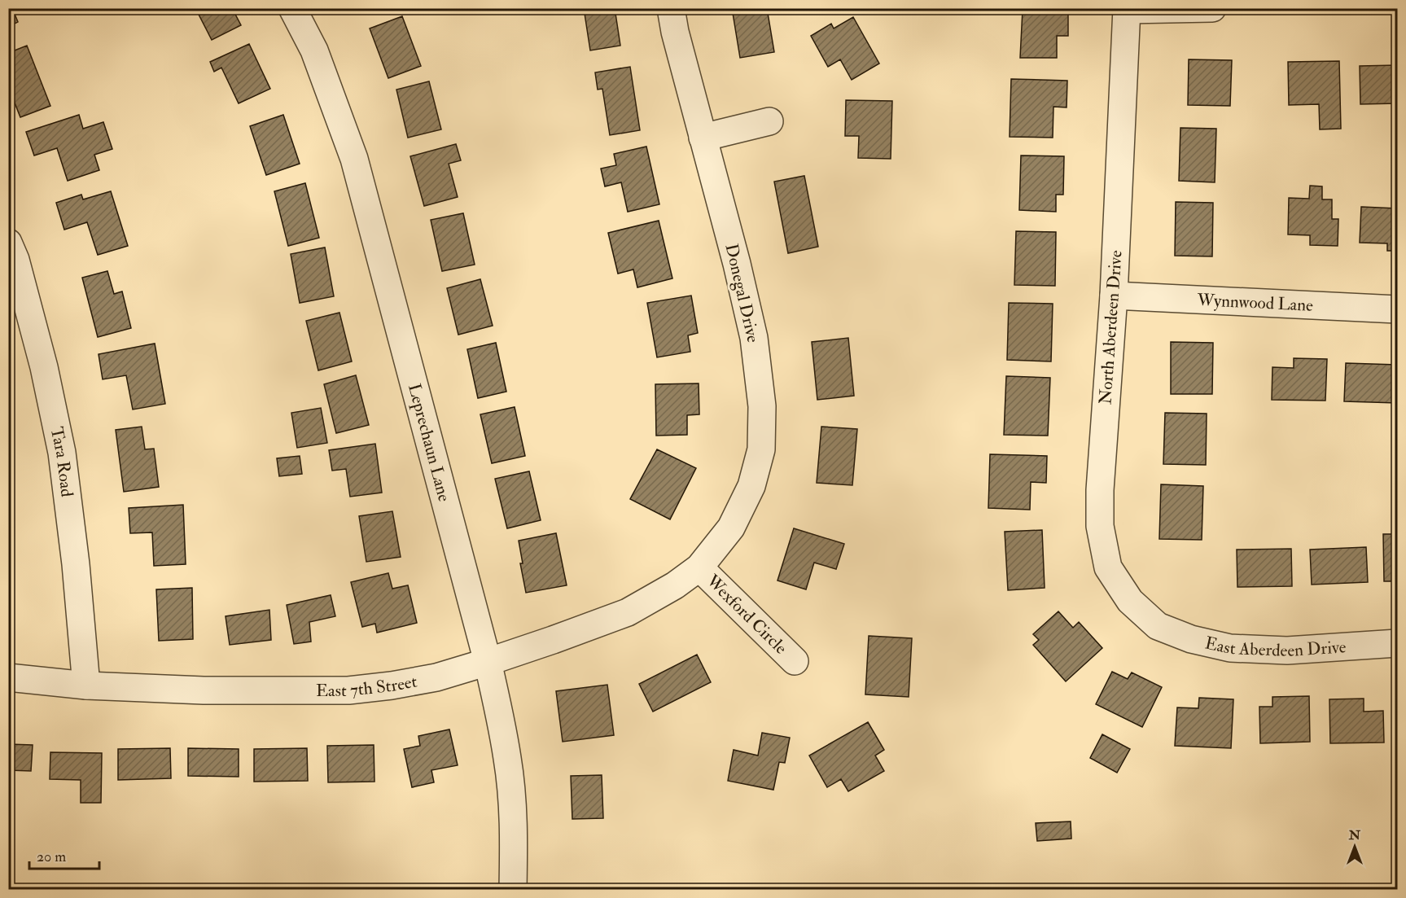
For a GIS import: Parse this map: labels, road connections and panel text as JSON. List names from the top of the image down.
{
  "streets": {
    "street": [
      "Donegal Drive",
      "Wynnwood Lane",
      "North Aberdeen Drive",
      "Leprechaun Lane",
      "Tara Road",
      "Wexford Circle",
      "East Aberdeen Drive",
      "East 7th Street"
    ]
  },
  "crossings": [
    ["Donegal Drive", "Wexford Circle"],
    ["Donegal Drive", "East 7th Street"],
    ["Wynnwood Lane", "North Aberdeen Drive"],
    ["North Aberdeen Drive", "East Aberdeen Drive"],
    ["Leprechaun Lane", "East 7th Street"],
    ["Tara Road", "East 7th Street"],
    ["Wexford Circle", "East 7th Street"]
  ],
  "scale_bar": "20 m",
  "north": "top"
}
